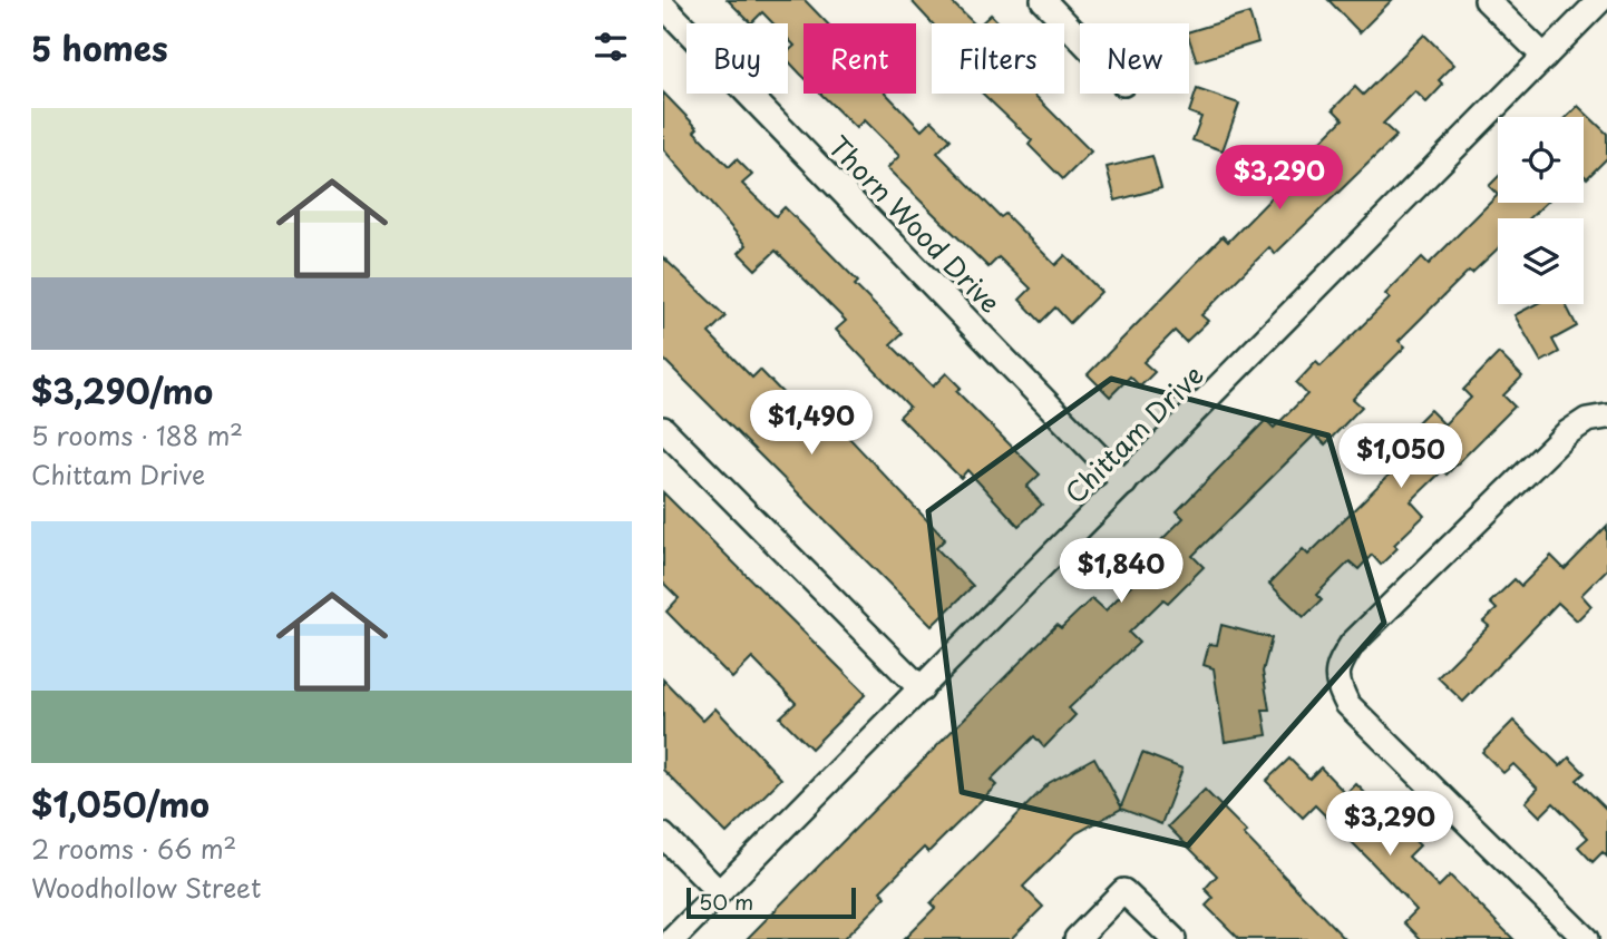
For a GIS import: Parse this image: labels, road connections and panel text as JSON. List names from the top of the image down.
{
  "streets": {
    "street": ["Thorn Wood Drive", "Chittam Drive"]
  },
  "crossings": [
    ["Thorn Wood Drive", "Chittam Drive"]
  ],
  "scale_bar": "50 m",
  "page": {
    "heading": "5 homes",
    "chip": [
      "Buy",
      "Rent",
      "Filters",
      "New"
    ],
    "list": [
      {
        "name": "$3,290/mo",
        "note": "5 rooms · 188 m² · Chittam Drive"
      },
      {
        "name": "$1,050/mo",
        "note": "2 rooms · 66 m² · Woodhollow Street"
      }
    ],
    "price": [
      "$3,290",
      "$1,490",
      "$1,050",
      "$1,840",
      "$3,290"
    ],
    "scale": "50 m"
  }
}
